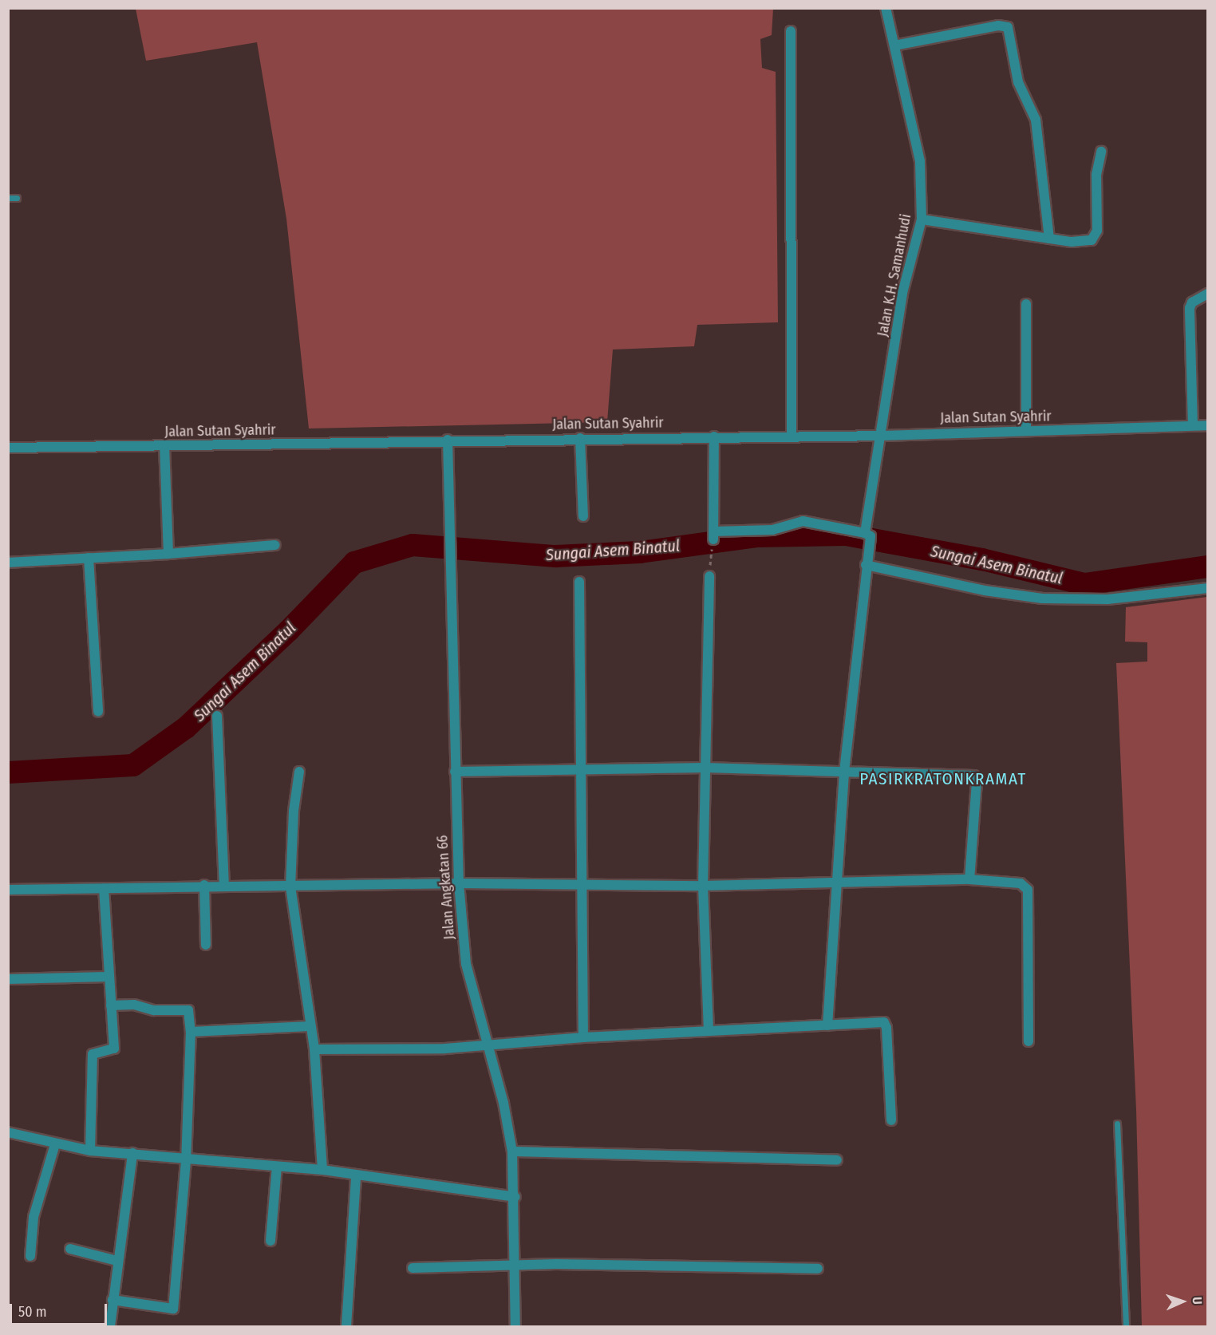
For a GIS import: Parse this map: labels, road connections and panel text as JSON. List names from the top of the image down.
{
  "streets": {
    "street": ["Jalan K.H. Samanhudi", "Jalan Sutan Syahrir", "Jalan Angkatan 66"]
  },
  "crossings": [
    ["Jalan K.H. Samanhudi", "Jalan Sutan Syahrir"],
    ["Jalan Sutan Syahrir", "Jalan Angkatan 66"]
  ],
  "districts": ["PASIRKRATONKRAMAT"],
  "water": ["Sungai Asem Binatul"],
  "scale_bar": "50 m",
  "north": "right"
}
